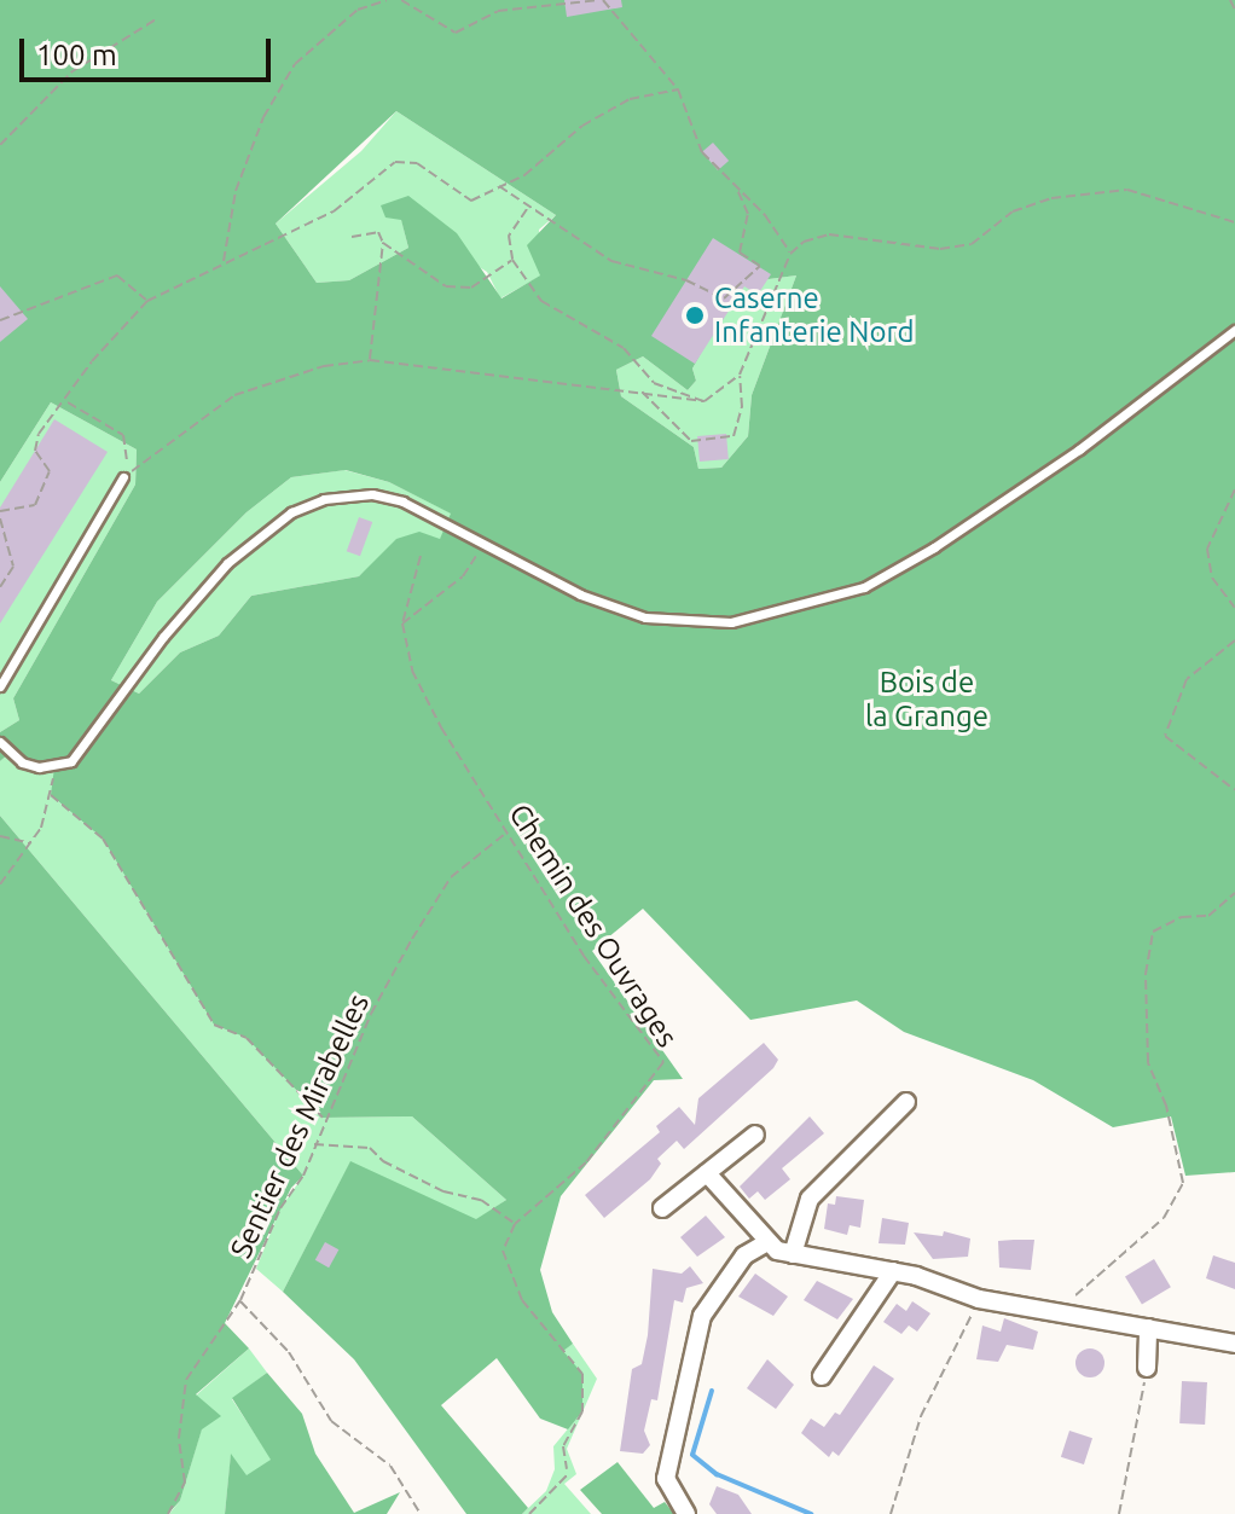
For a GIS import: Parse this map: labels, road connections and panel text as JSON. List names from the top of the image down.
{
  "streets": {
    "path": ["Chemin des Ouvrages", "Sentier des Mirabelles"]
  },
  "crossings": [
    ["Chemin des Ouvrages", "Sentier des Mirabelles"]
  ],
  "parks": ["Bois de la Grange"],
  "places": ["Caserne Infanterie Nord"],
  "scale_bar": "100 m"
}
